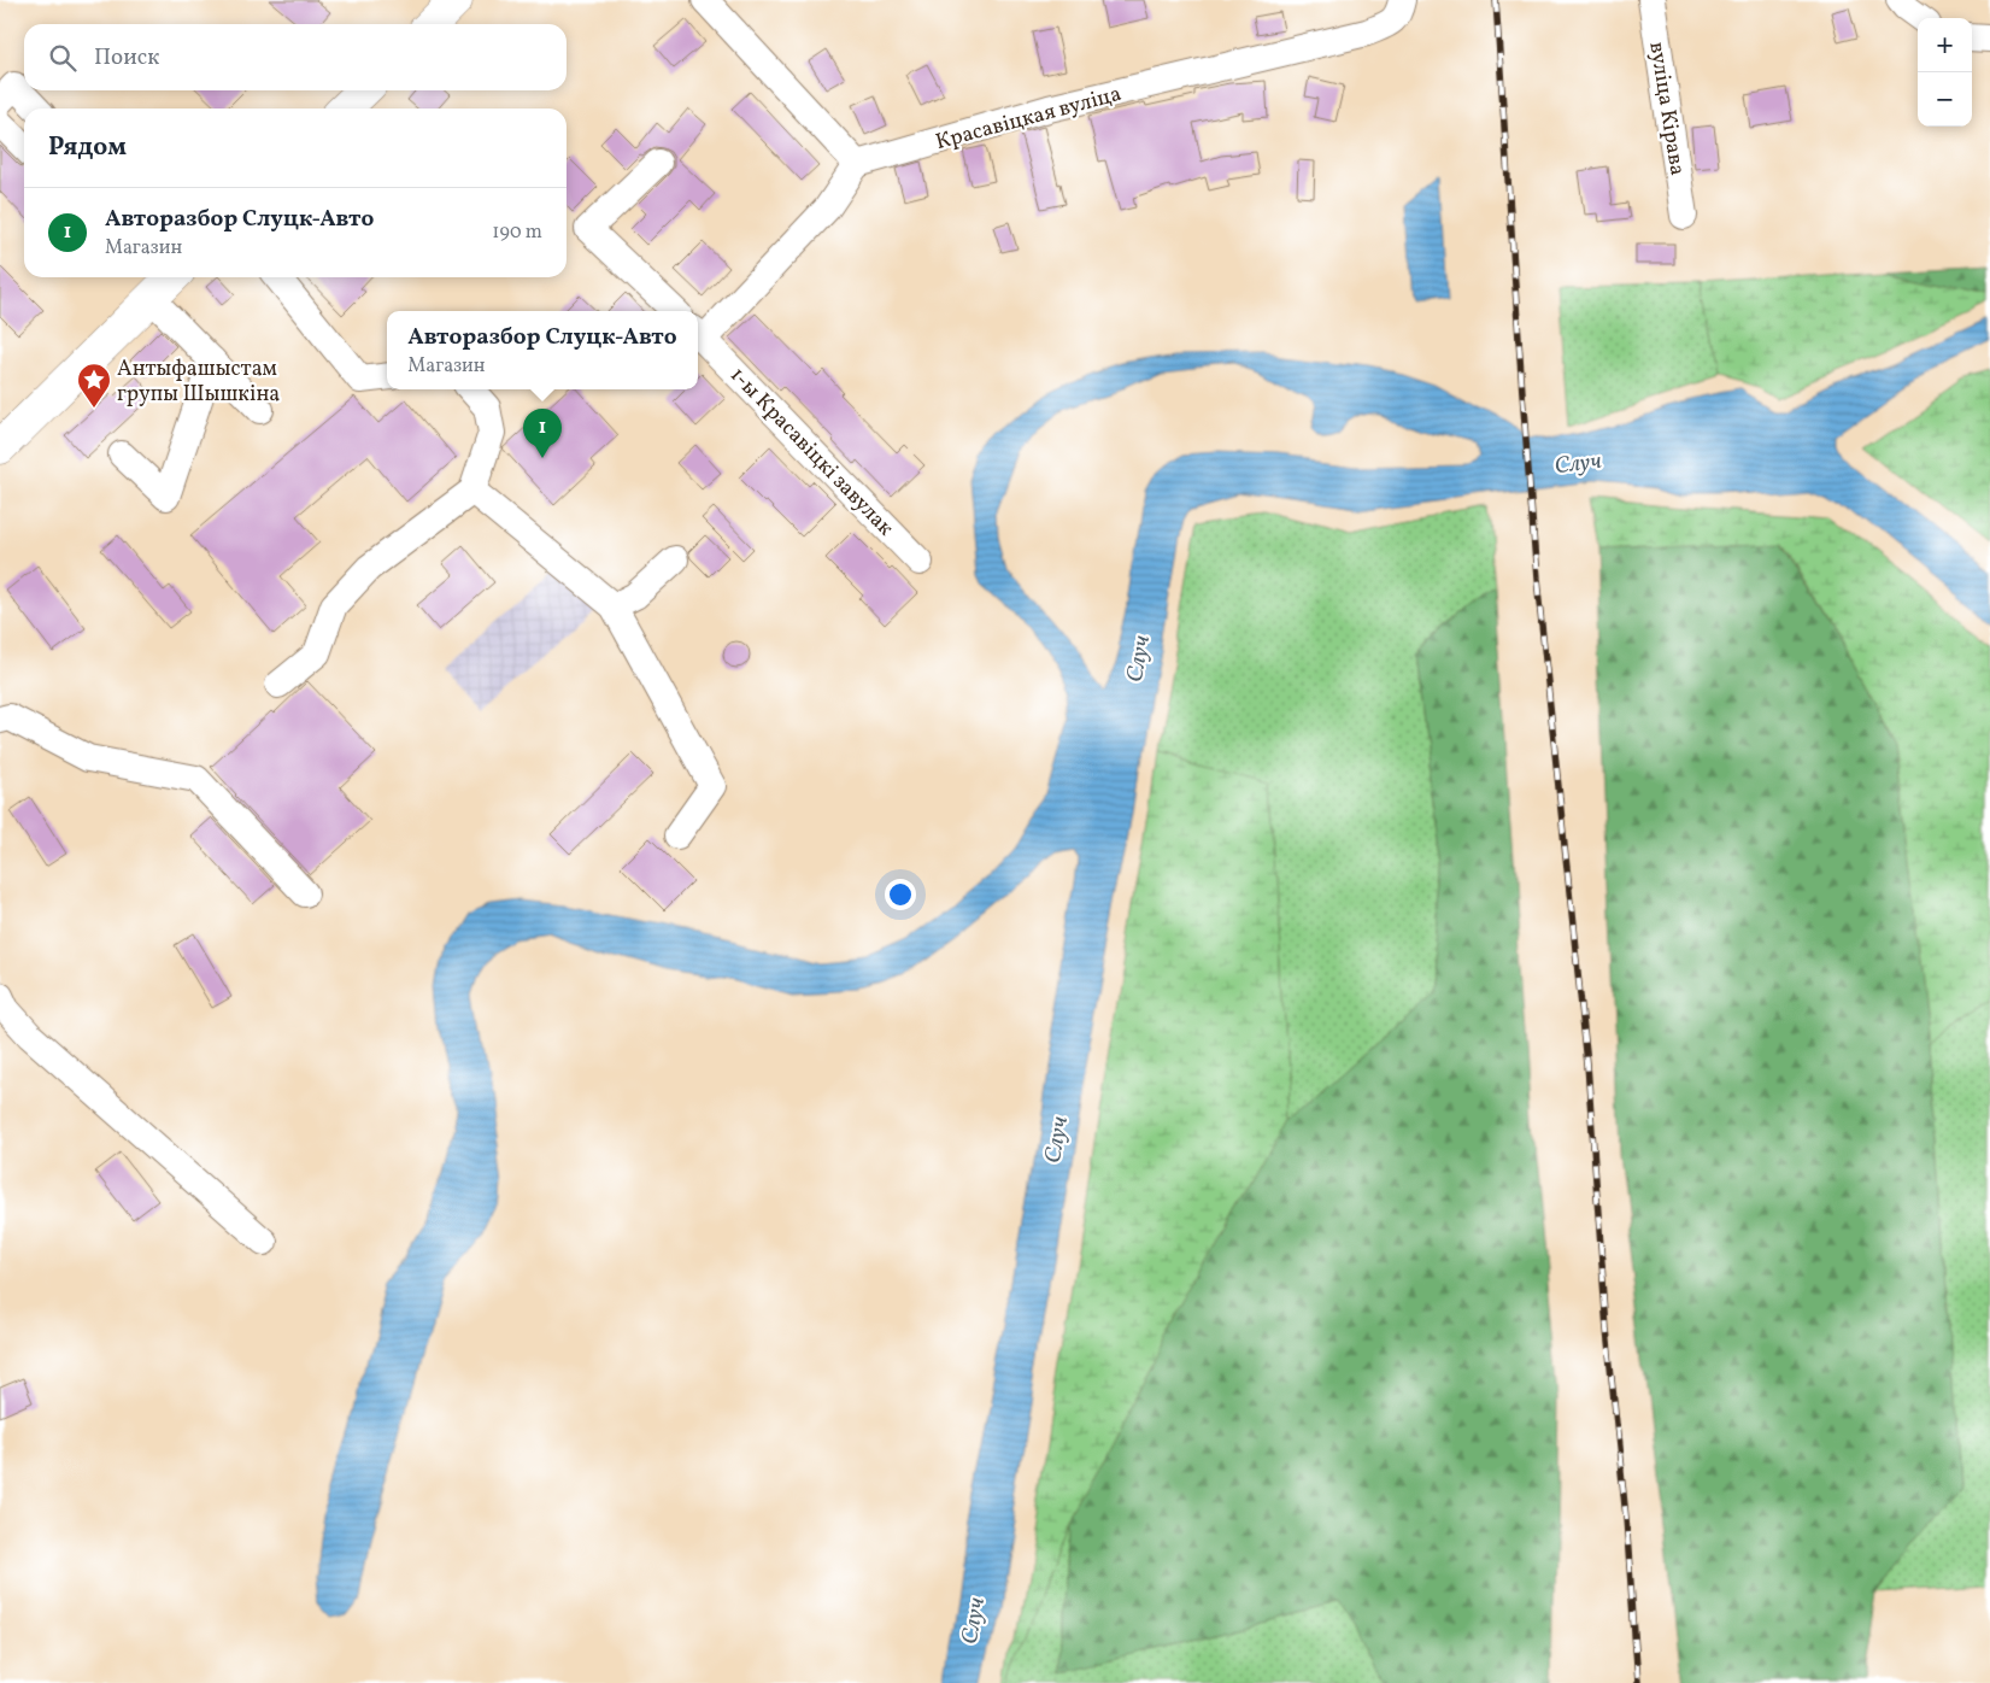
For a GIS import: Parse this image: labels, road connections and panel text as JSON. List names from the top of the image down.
{
  "streets": {
    "street": ["вуліца Кірава", "Красавіцкая вуліца", "1-ы Красавіцкі завулак"]
  },
  "crossings": [
    ["Красавіцкая вуліца", "1-ы Красавіцкі завулак"]
  ],
  "water": ["Случ"],
  "places": {
    "place": ["Антыфашыстам групы Шышкіна"]
  },
  "page": {
    "map_buttons": ["+", "−"],
    "search": "Поиск",
    "heading": "Рядом",
    "list": [
      {
        "mark": "1",
        "name": "Авторазбор Слуцк-Авто",
        "note": "Магазин",
        "value": "190 m"
      }
    ],
    "popup": ["Авторазбор Слуцк-Авто", "Магазин"],
    "pins": "1"
  }
}
